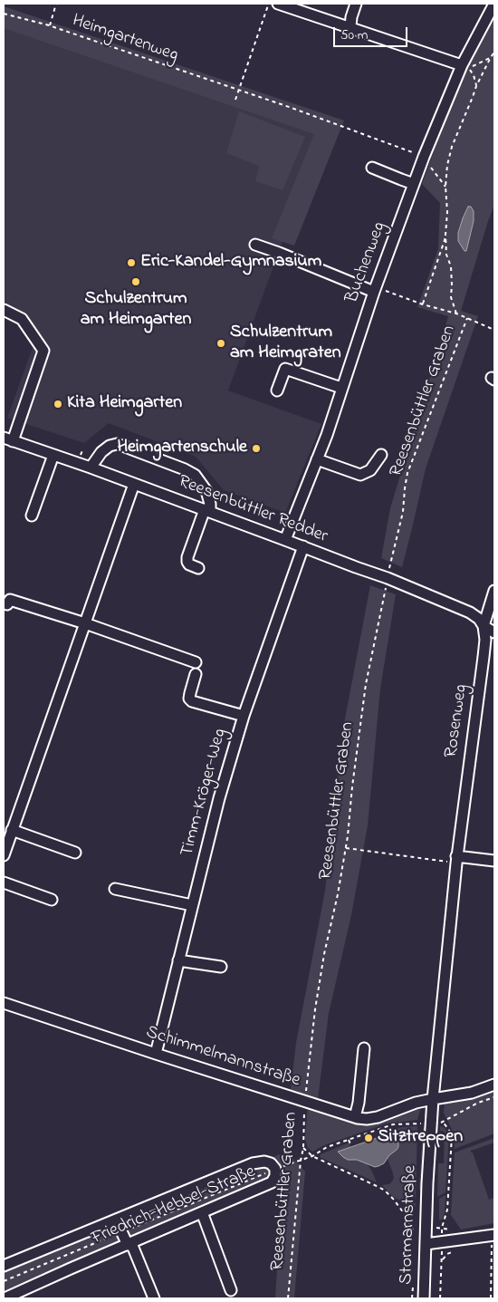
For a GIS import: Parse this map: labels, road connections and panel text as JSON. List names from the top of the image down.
{
  "streets": {
    "street": [
      "Buchenweg",
      "Reesenbüttler Redder",
      "Rosenweg",
      "Timm-Kröger-Weg",
      "Schimmelmannstraße",
      "Friedrich-Hebbel-Straße",
      "Stormarnstraße"
    ],
    "path": ["Heimgartenweg", "Reesenbüttler Graben"]
  },
  "crossings": [
    ["Heimgartenweg", "Buchenweg"],
    ["Buchenweg", "Reesenbüttler Redder"],
    ["Reesenbüttler Graben", "Reesenbüttler Redder"],
    ["Reesenbüttler Graben", "Schimmelmannstraße"],
    ["Reesenbüttler Redder", "Rosenweg"],
    ["Reesenbüttler Redder", "Timm-Kröger-Weg"],
    ["Rosenweg", "Schimmelmannstraße"],
    ["Rosenweg", "Stormarnstraße"],
    ["Timm-Kröger-Weg", "Schimmelmannstraße"],
    ["Schimmelmannstraße", "Stormarnstraße"]
  ],
  "places": [
    "Eric-Kandel-Gymnasium",
    "Schulzentrum am Heimgarten",
    "Schulzentrum am Heimgraten",
    "Kita Heimgarten",
    "Heimgartenschule",
    "Sitztreppen"
  ],
  "scale_bar": "50 m"
}
